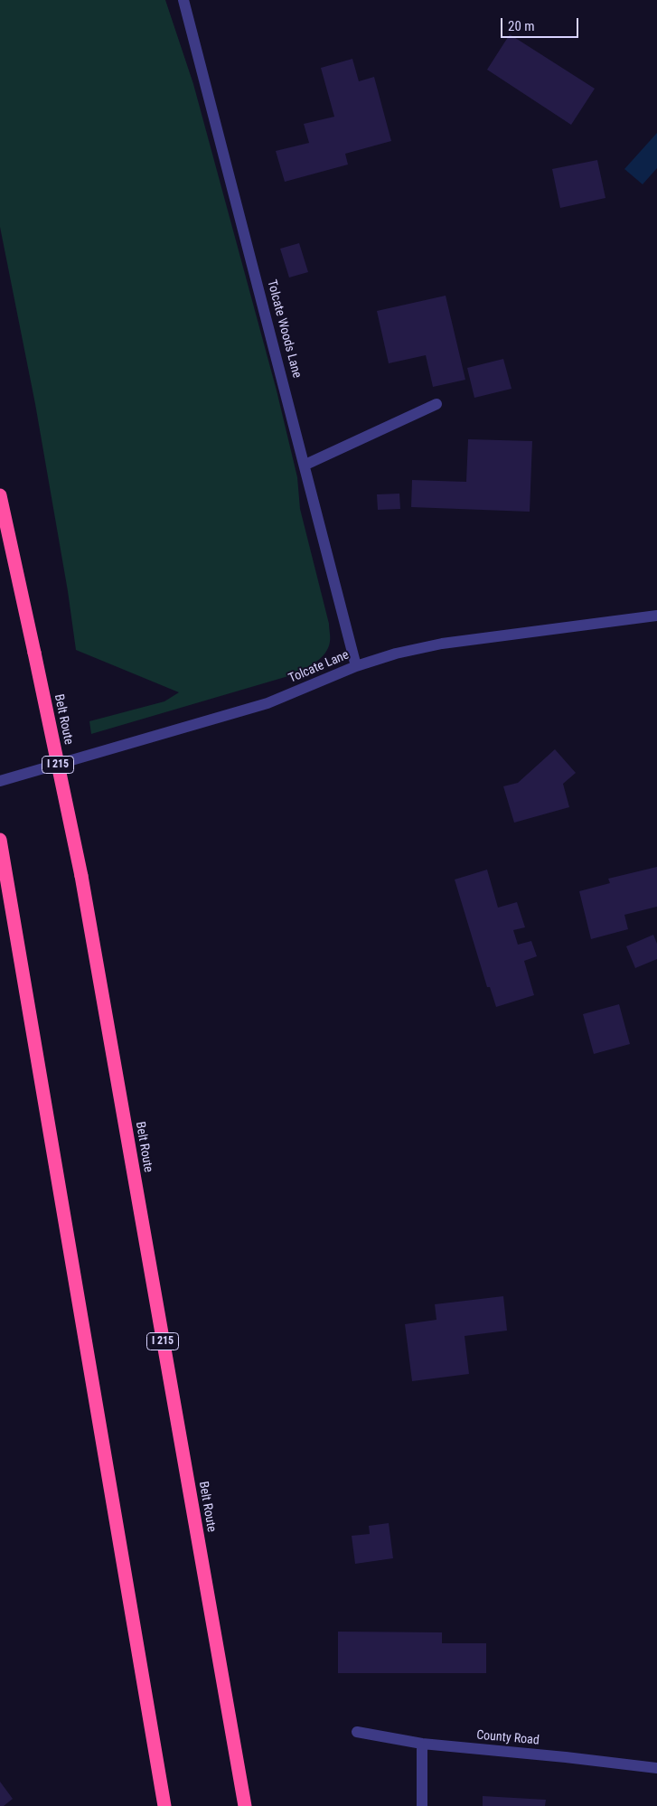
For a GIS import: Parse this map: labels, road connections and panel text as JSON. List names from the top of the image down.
{
  "streets": {
    "highway": ["Belt Route", "I 215"],
    "street": ["Tolcate Woods Lane", "Tolcate Lane", "County Road"]
  },
  "crossings": [
    ["Tolcate Woods Lane", "Tolcate Lane"]
  ],
  "scale_bar": "20 m"
}
